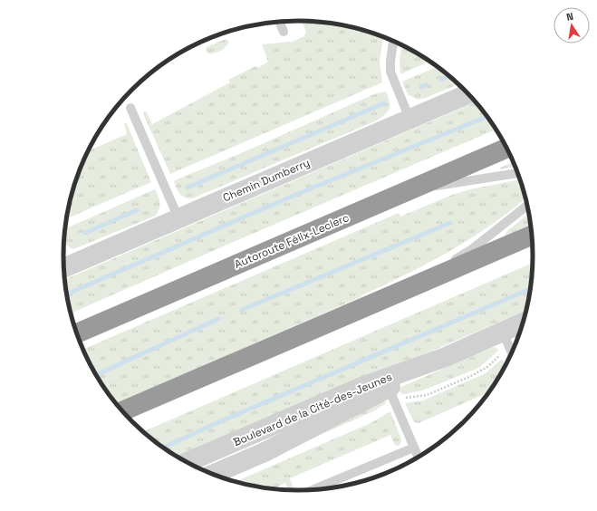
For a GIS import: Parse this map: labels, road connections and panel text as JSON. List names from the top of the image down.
{
  "streets": {
    "highway": ["Autoroute Félix-Leclerc"],
    "street": ["Chemin Dumberry", "Boulevard de la Cité-des-Jeunes"]
  },
  "north": "top"
}
